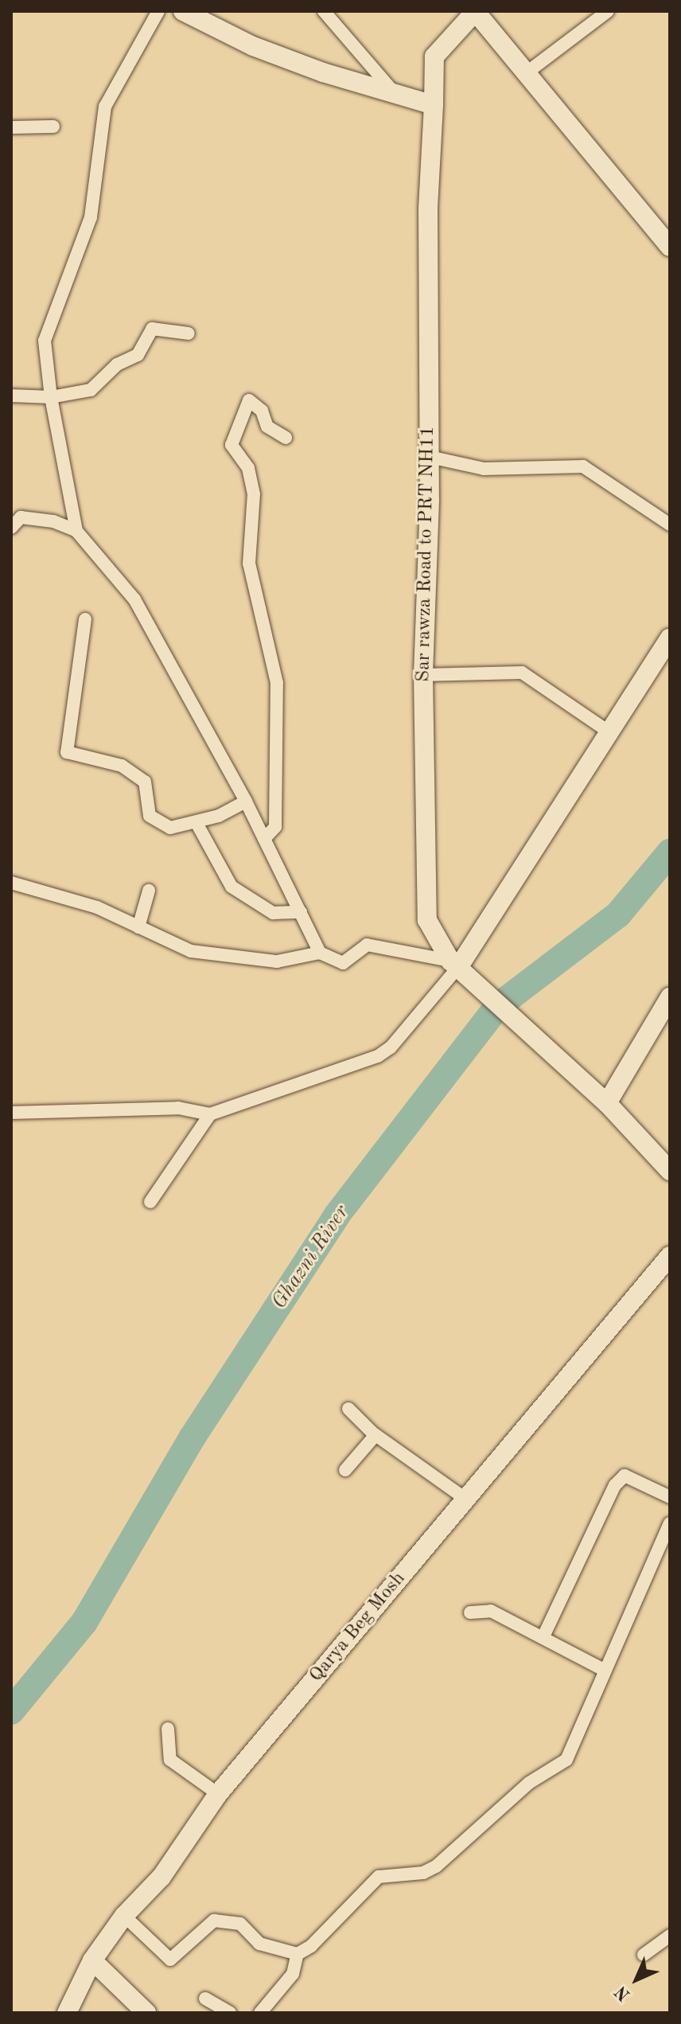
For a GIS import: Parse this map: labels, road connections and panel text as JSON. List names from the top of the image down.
{
  "streets": {
    "street": ["Sar rawza Road to PRT NH11", "Qarya Beg Mosh"]
  },
  "water": ["Ghazni River"],
  "north": "bottom left"
}
